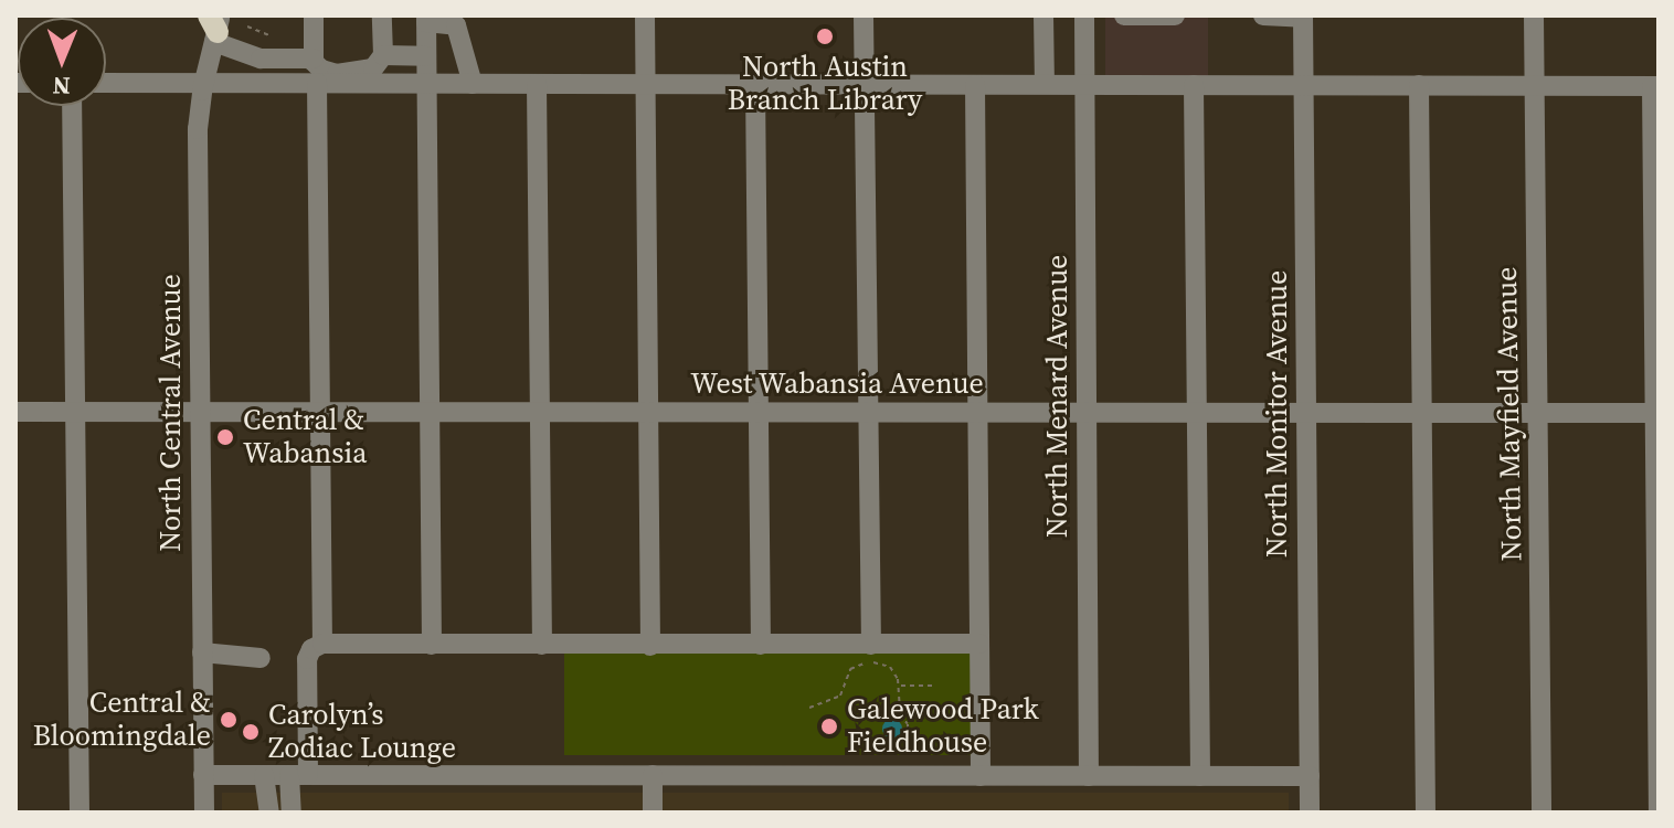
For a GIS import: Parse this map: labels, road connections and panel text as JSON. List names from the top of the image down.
{
  "streets": {
    "street": [
      "West Wabansia Avenue",
      "North Menard Avenue",
      "North Central Avenue",
      "North Monitor Avenue",
      "North Mayfield Avenue"
    ]
  },
  "crossings": [
    ["West Wabansia Avenue", "North Menard Avenue"],
    ["West Wabansia Avenue", "North Central Avenue"],
    ["West Wabansia Avenue", "North Monitor Avenue"],
    ["West Wabansia Avenue", "North Mayfield Avenue"]
  ],
  "places": [
    "North Austin Branch Library",
    "Central & Wabansia",
    "Central & Bloomingdale",
    "Galewood Park Fieldhouse",
    "Carolyn’s Zodiac Lounge"
  ],
  "north": "bottom"
}
